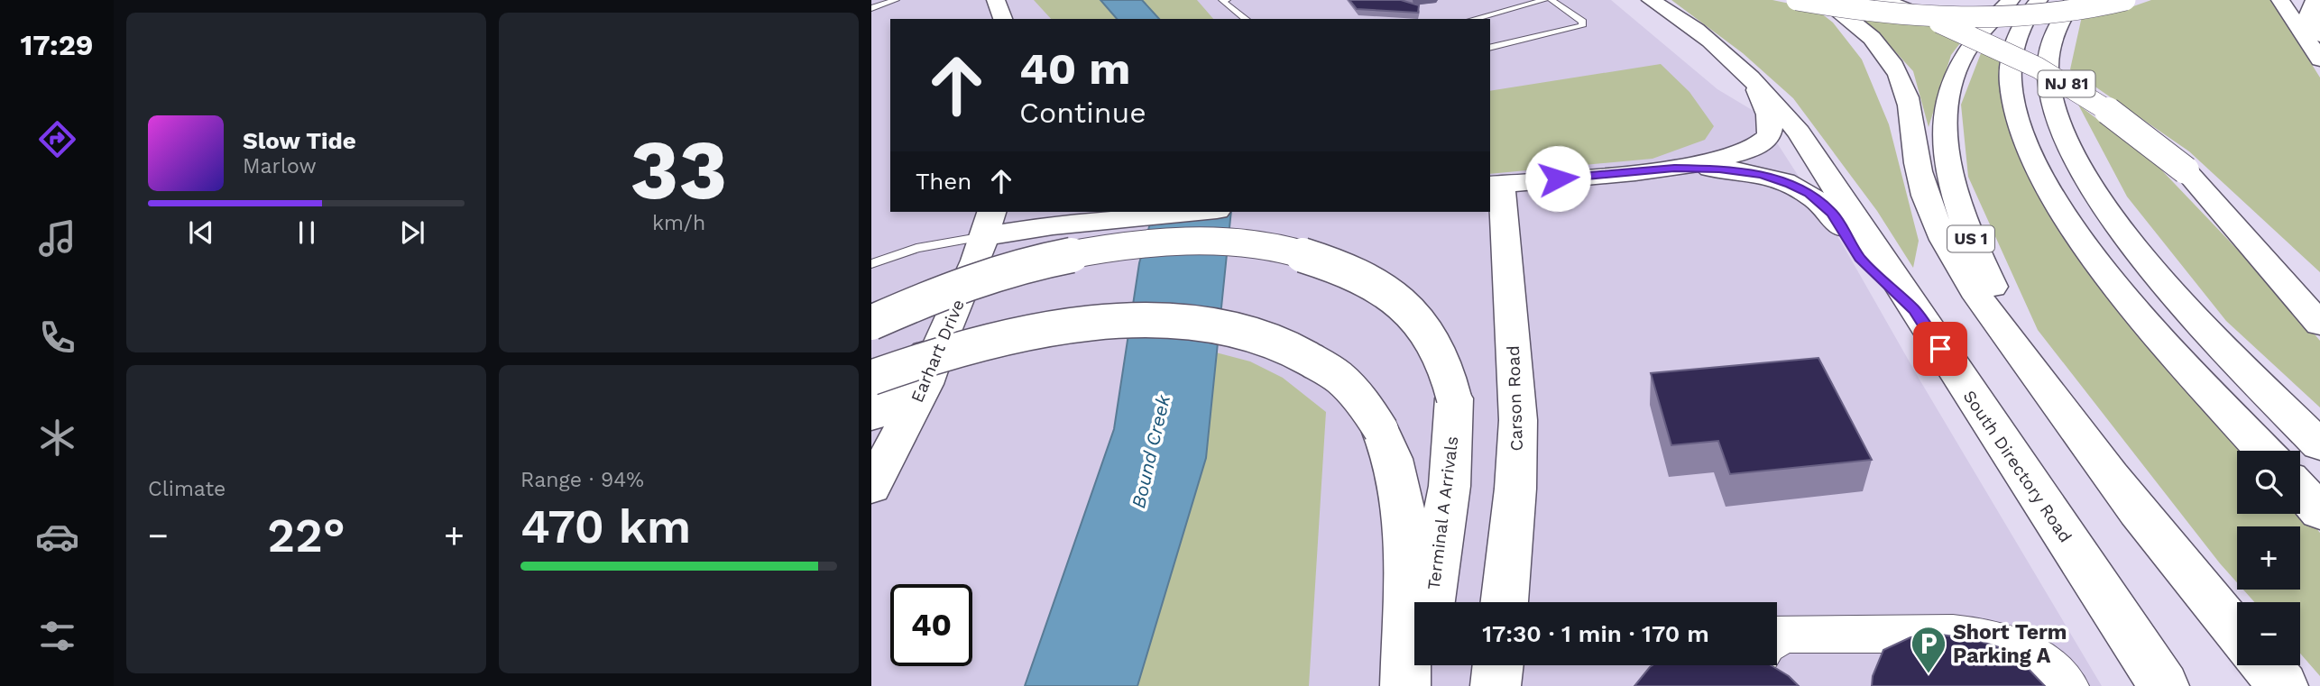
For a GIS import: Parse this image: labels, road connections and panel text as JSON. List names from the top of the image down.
{
  "streets": {
    "main road": [
      "NJ 81",
      "US 1",
      "Earhart Drive",
      "Carson Road",
      "South Directory Road",
      "Terminal A Arrivals"
    ]
  },
  "water": ["Bound Creek"],
  "places": {
    "parking": ["Short Term Parking A"]
  },
  "page": {
    "tabs": "17:29",
    "tile": [
      ["33", "km/h"],
      "Climate",
      ["Range · 94%", "470 km"]
    ],
    "turn": ["40 m", "Continue"],
    "song": ["Slow Tide", "Marlow"],
    "then": "Then",
    "map_buttons": ["+", "−"],
    "heat": ["−", "22°", "+"],
    "limit": "40",
    "trip": "17:30 · 1 min · 170 m"
  }
}
